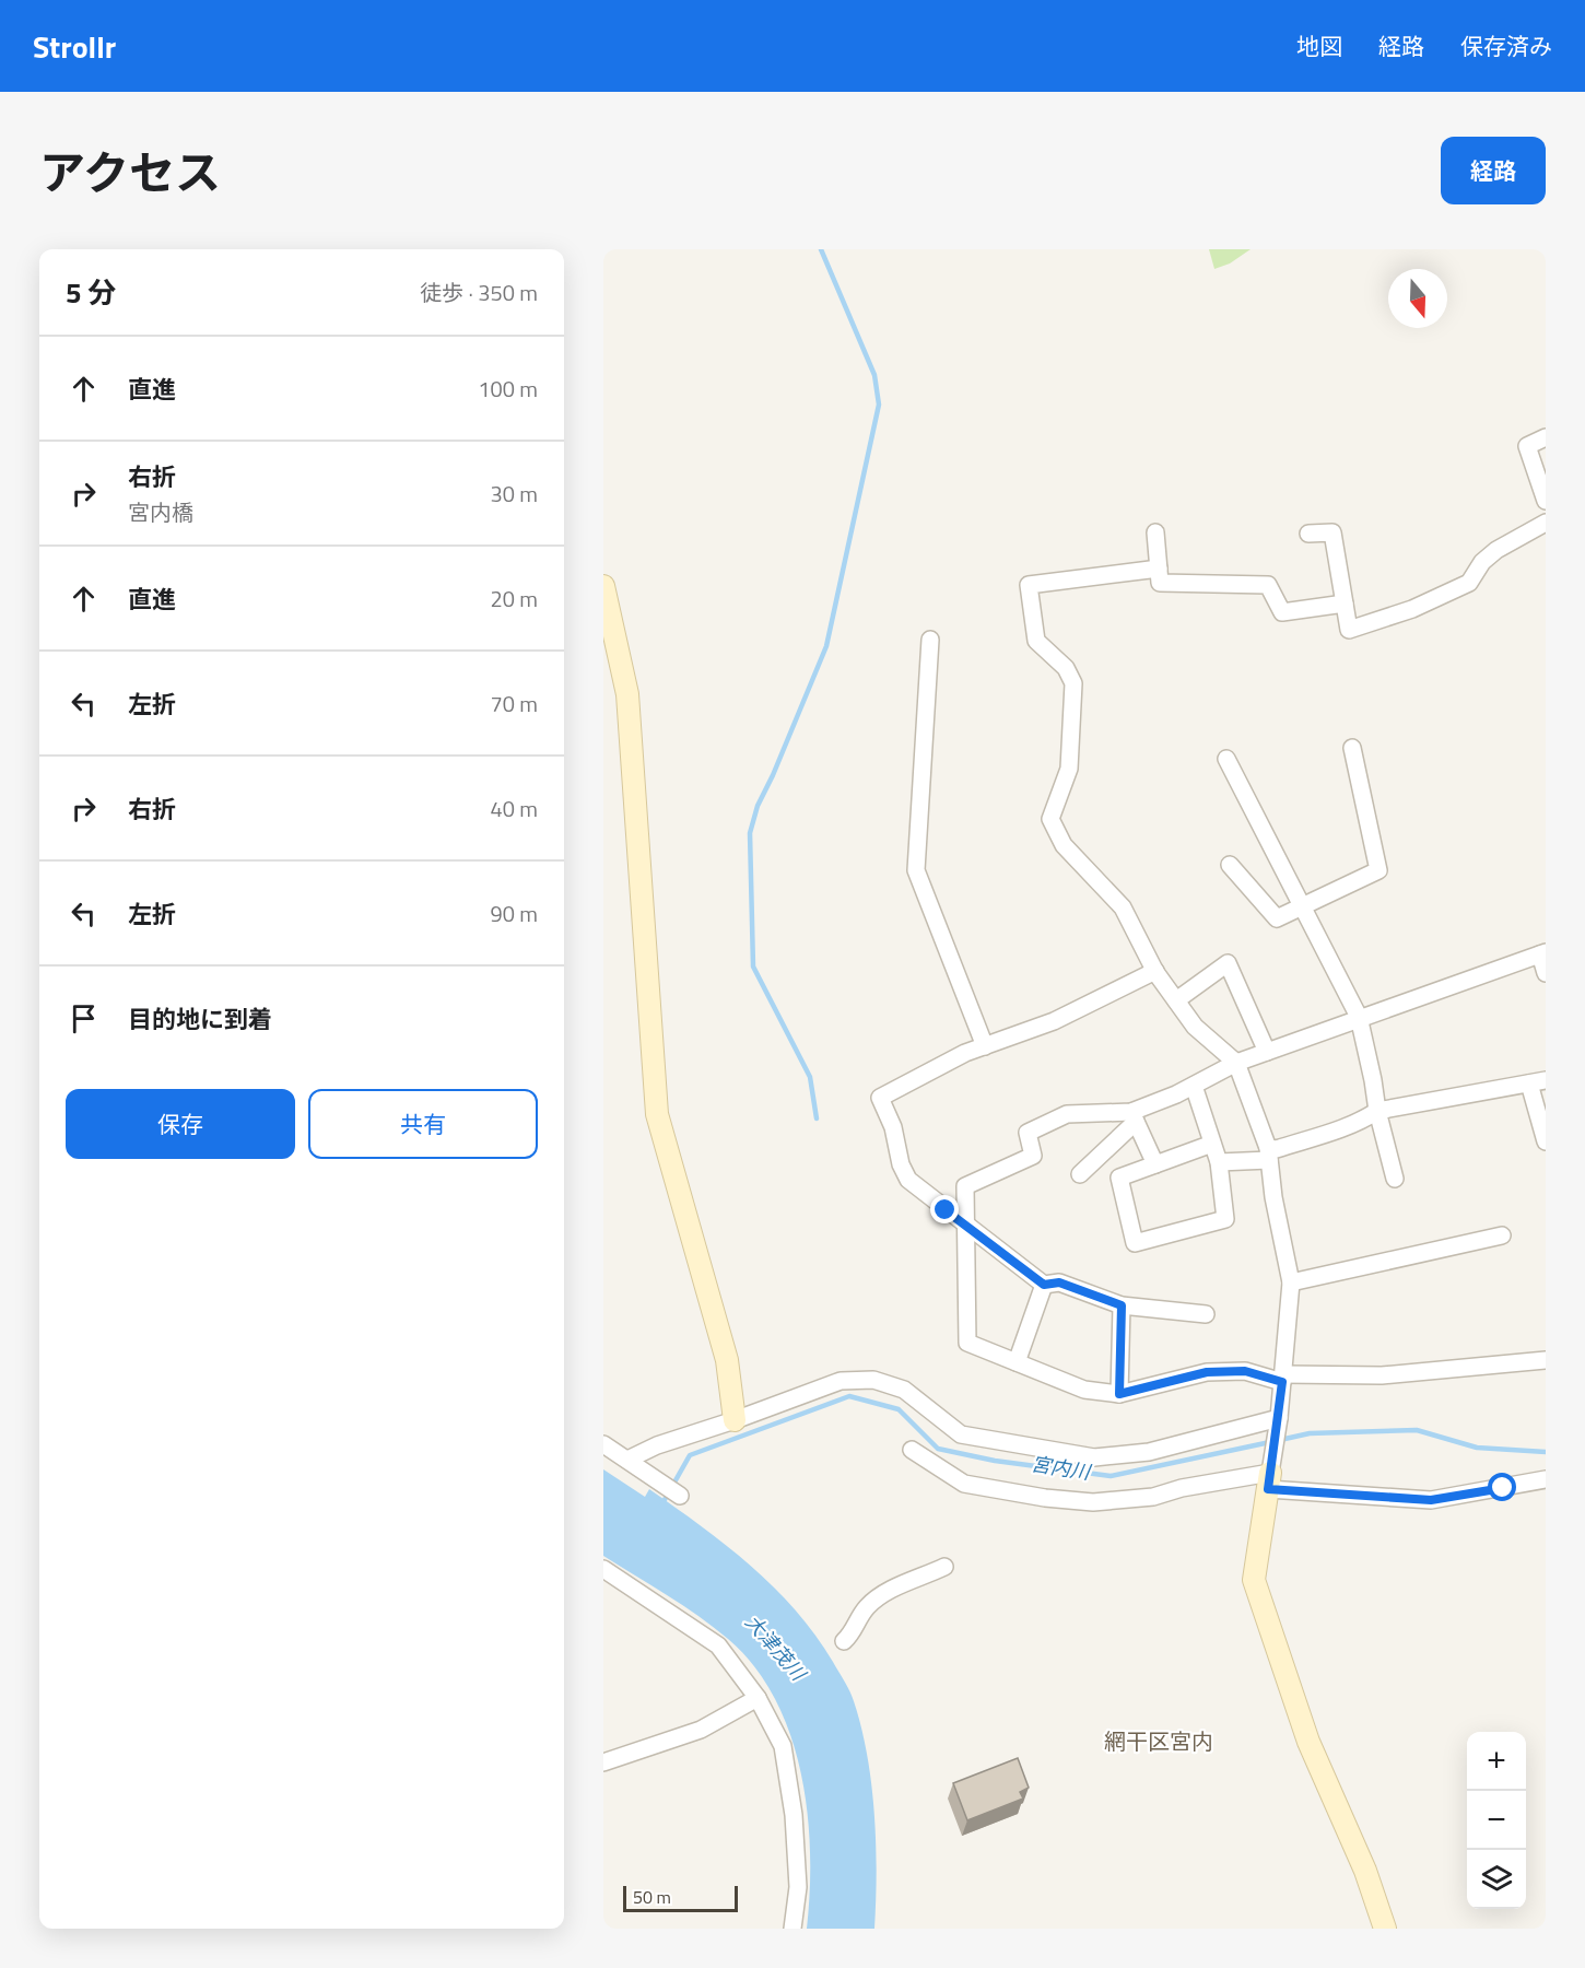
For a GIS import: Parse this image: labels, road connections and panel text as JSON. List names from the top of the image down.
{
  "districts": ["網干区宮内"],
  "water": ["宮内川", "大津茂川"],
  "scale_bar": "50 m",
  "north": "bottom",
  "page": {
    "header": "Strollr",
    "nav": ["地図", "経路", "保存済み"],
    "title": "アクセス",
    "buttons": [
      "経路",
      ["保存", "共有"]
    ],
    "heading": ["5 分", "徒歩 · 350 m"],
    "list": [
      ["直進", "100 m"],
      ["右折", "宮内橋", "30 m"],
      ["直進", "20 m"],
      ["左折", "70 m"],
      ["右折", "40 m"],
      ["左折", "90 m"],
      "目的地に到着"
    ],
    "map_buttons": ["+", "−"],
    "scale": "50 m"
  }
}
